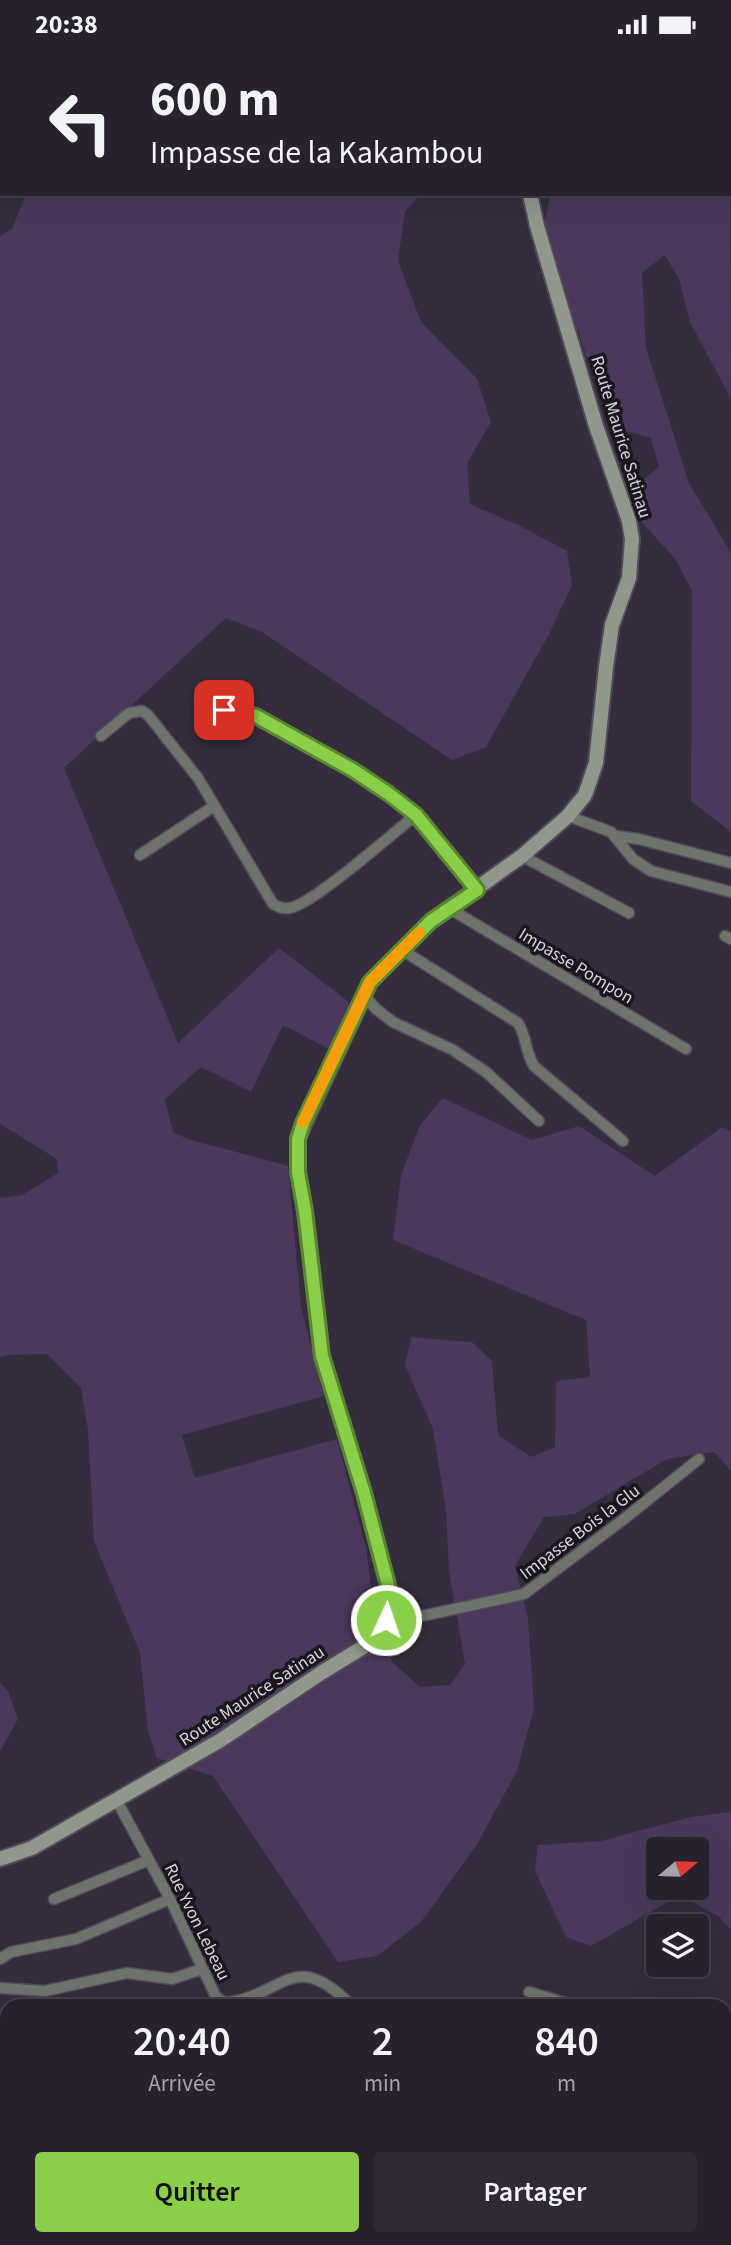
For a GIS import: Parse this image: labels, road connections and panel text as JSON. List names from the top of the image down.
{
  "streets": {
    "main road": ["Route Maurice Satinau"],
    "street": ["Impasse Pompon", "Impasse Bois la Glu", "Rue Yvon Lebeau"]
  },
  "crossings": [
    ["Route Maurice Satinau", "Impasse Pompon"],
    ["Route Maurice Satinau", "Impasse Bois la Glu"],
    ["Route Maurice Satinau", "Rue Yvon Lebeau"]
  ],
  "north": "right",
  "page": {
    "status": "20:38",
    "turn": ["600 m", "Impasse de la Kakambou"],
    "eta": [
      "20:40",
      "Arrivée",
      "2",
      "min",
      "840",
      "m"
    ],
    "buttons": ["Quitter", "Partager"]
  }
}
